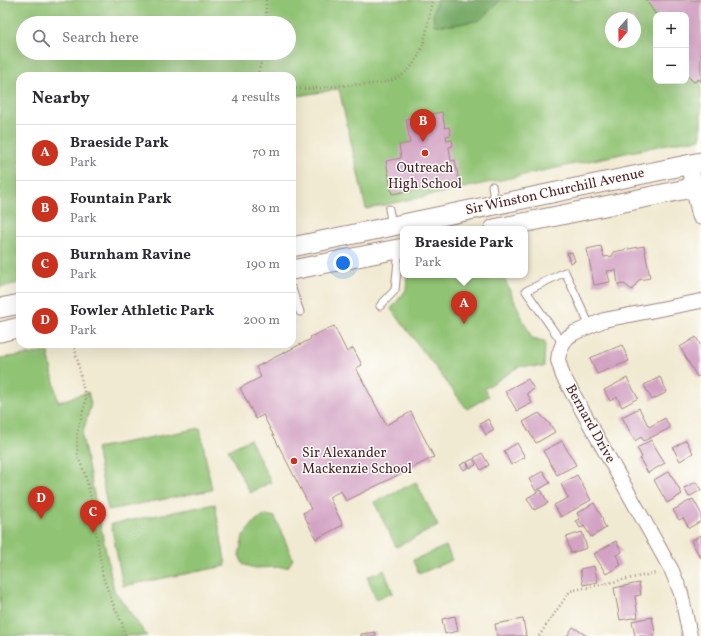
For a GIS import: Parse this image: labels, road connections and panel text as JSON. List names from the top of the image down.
{
  "streets": {
    "main road": ["Sir Winston Churchill Avenue"],
    "street": ["Bernard Drive"]
  },
  "places": ["Outreach High School", "Sir Alexander Mackenzie School"],
  "north": "bottom",
  "page": {
    "map_buttons": ["+", "−"],
    "search": "Search here",
    "heading": ["Nearby", "4 results"],
    "pins": [
      "B",
      "A",
      "D",
      "C"
    ],
    "list": [
      {
        "mark": "A",
        "name": "Braeside Park",
        "note": "Park",
        "value": "70 m"
      },
      {
        "mark": "B",
        "name": "Fountain Park",
        "note": "Park",
        "value": "80 m"
      },
      {
        "mark": "C",
        "name": "Burnham Ravine",
        "note": "Park",
        "value": "190 m"
      },
      {
        "mark": "D",
        "name": "Fowler Athletic Park",
        "note": "Park",
        "value": "200 m"
      }
    ],
    "popup": ["Braeside Park", "Park"]
  }
}
